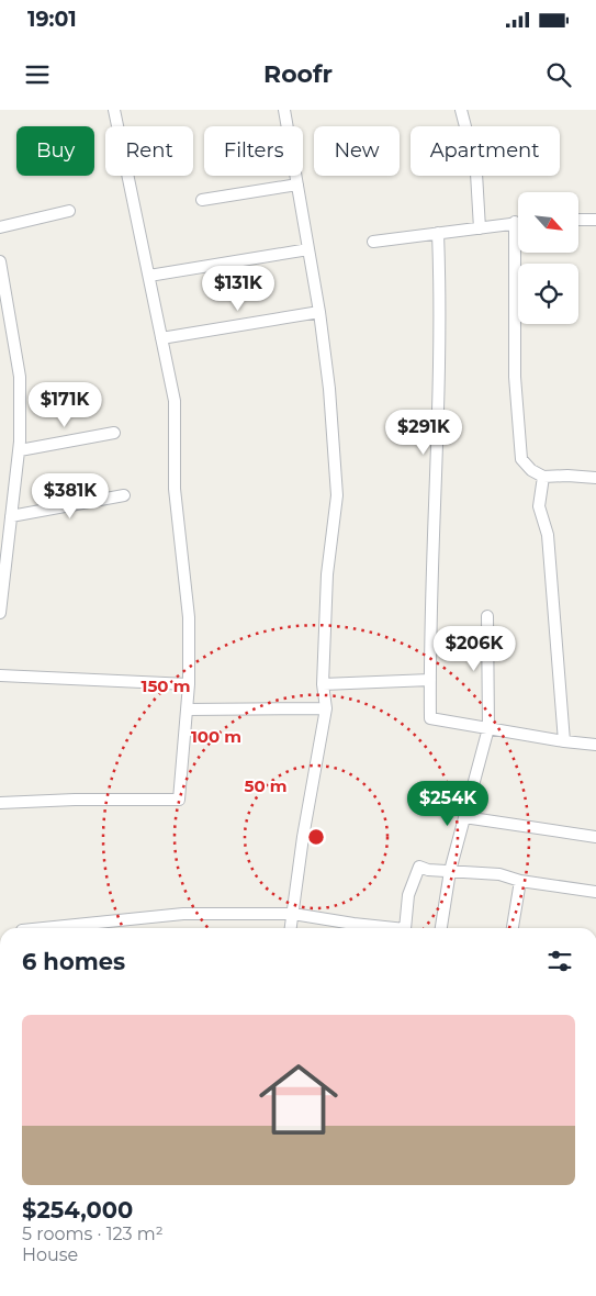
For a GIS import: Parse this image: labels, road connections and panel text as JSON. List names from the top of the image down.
{
  "north": "bottom right",
  "page": {
    "status": "19:01",
    "header": "Roofr",
    "chip": [
      "Buy",
      "Rent",
      "Filters",
      "New",
      "Apartment"
    ],
    "price": [
      "$131K",
      "$171K",
      "$291K",
      "$381K",
      "$206K",
      "$254K"
    ],
    "heading": "6 homes",
    "list": [
      {
        "name": "$254,000",
        "note": "5 rooms · 123 m² · House"
      }
    ]
  },
  "rings": ["150 m", "100 m", "50 m"]
}
